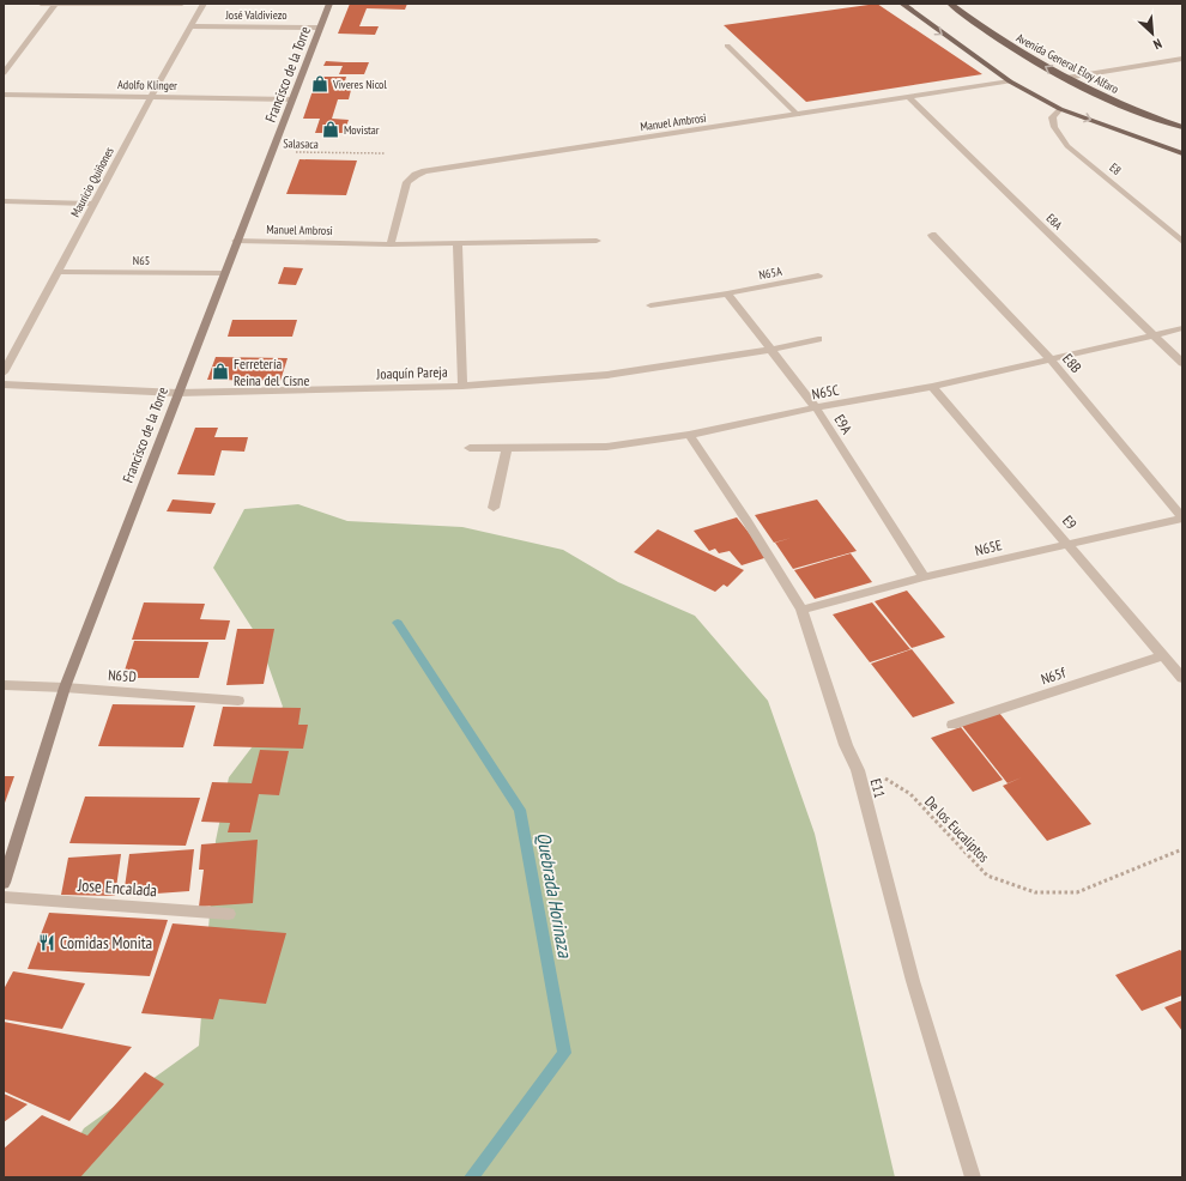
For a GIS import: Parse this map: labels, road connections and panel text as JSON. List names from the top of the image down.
{
  "streets": {
    "main road": ["Avenida General Eloy Alfaro"],
    "street": [
      "José Valdiviezo",
      "Francisco de la Torre",
      "Adolfo Klinger",
      "Manuel Ambrosi",
      "E8",
      "Mauricio Quiñones",
      "E8A",
      "N65",
      "N65A",
      "E8B",
      "Joaquín Pareja",
      "N65C",
      "E9A",
      "E9",
      "N65E",
      "N65D",
      "N65f",
      "E11",
      "Jose Encalada"
    ],
    "path": ["Salasaca", "De los Eucaliptos"]
  },
  "crossings": [
    ["José Valdiviezo", "Francisco de la Torre"],
    ["José Valdiviezo", "Mauricio Quiñones"],
    ["Francisco de la Torre", "Adolfo Klinger"],
    ["Francisco de la Torre", "Manuel Ambrosi"],
    ["Francisco de la Torre", "Salasaca"],
    ["Francisco de la Torre", "N65"],
    ["Francisco de la Torre", "Joaquín Pareja"],
    ["Francisco de la Torre", "N65D"],
    ["Adolfo Klinger", "Mauricio Quiñones"],
    ["Manuel Ambrosi", "E8A"],
    ["Mauricio Quiñones", "N65"],
    ["E8A", "N65C"],
    ["N65A", "E9A"],
    ["E8B", "N65C"],
    ["E8B", "N65E"],
    ["Joaquín Pareja", "E9A"],
    ["N65C", "E9A"],
    ["N65C", "E9"],
    ["N65C", "E11"],
    ["E9A", "N65E"],
    ["E9", "N65E"],
    ["E9", "N65f"],
    ["N65E", "E11"],
    ["E11", "De los Eucaliptos"]
  ],
  "water": ["Quebrada Horinaza"],
  "places": {
    "shop": ["Viveres Nicol", "Movistar", "Ferretería Reina del Cisne"],
    "restaurant": ["Comidas Monita"]
  },
  "north": "bottom right"
}
